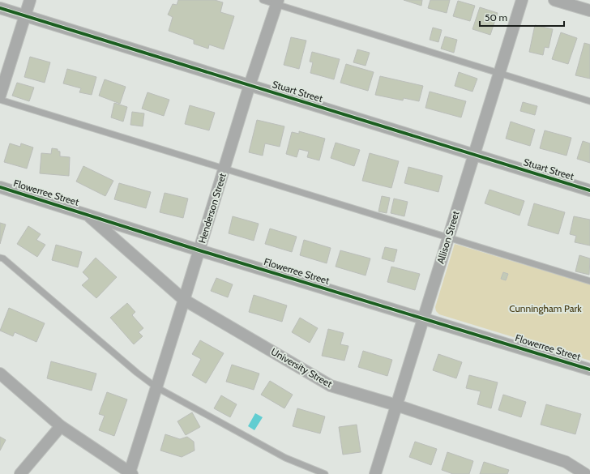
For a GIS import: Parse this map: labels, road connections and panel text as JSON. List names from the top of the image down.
{
  "streets": {
    "street": [
      "Stuart Street",
      "Flowerree Street",
      "Henderson Street",
      "Allison Street",
      "University Street"
    ]
  },
  "crossings": [
    ["Stuart Street", "Henderson Street"],
    ["Stuart Street", "Allison Street"],
    ["Flowerree Street", "Henderson Street"],
    ["Flowerree Street", "Allison Street"],
    ["Flowerree Street", "University Street"],
    ["Henderson Street", "University Street"],
    ["Allison Street", "University Street"]
  ],
  "parks": ["Cunningham Park"],
  "scale_bar": "50 m"
}
